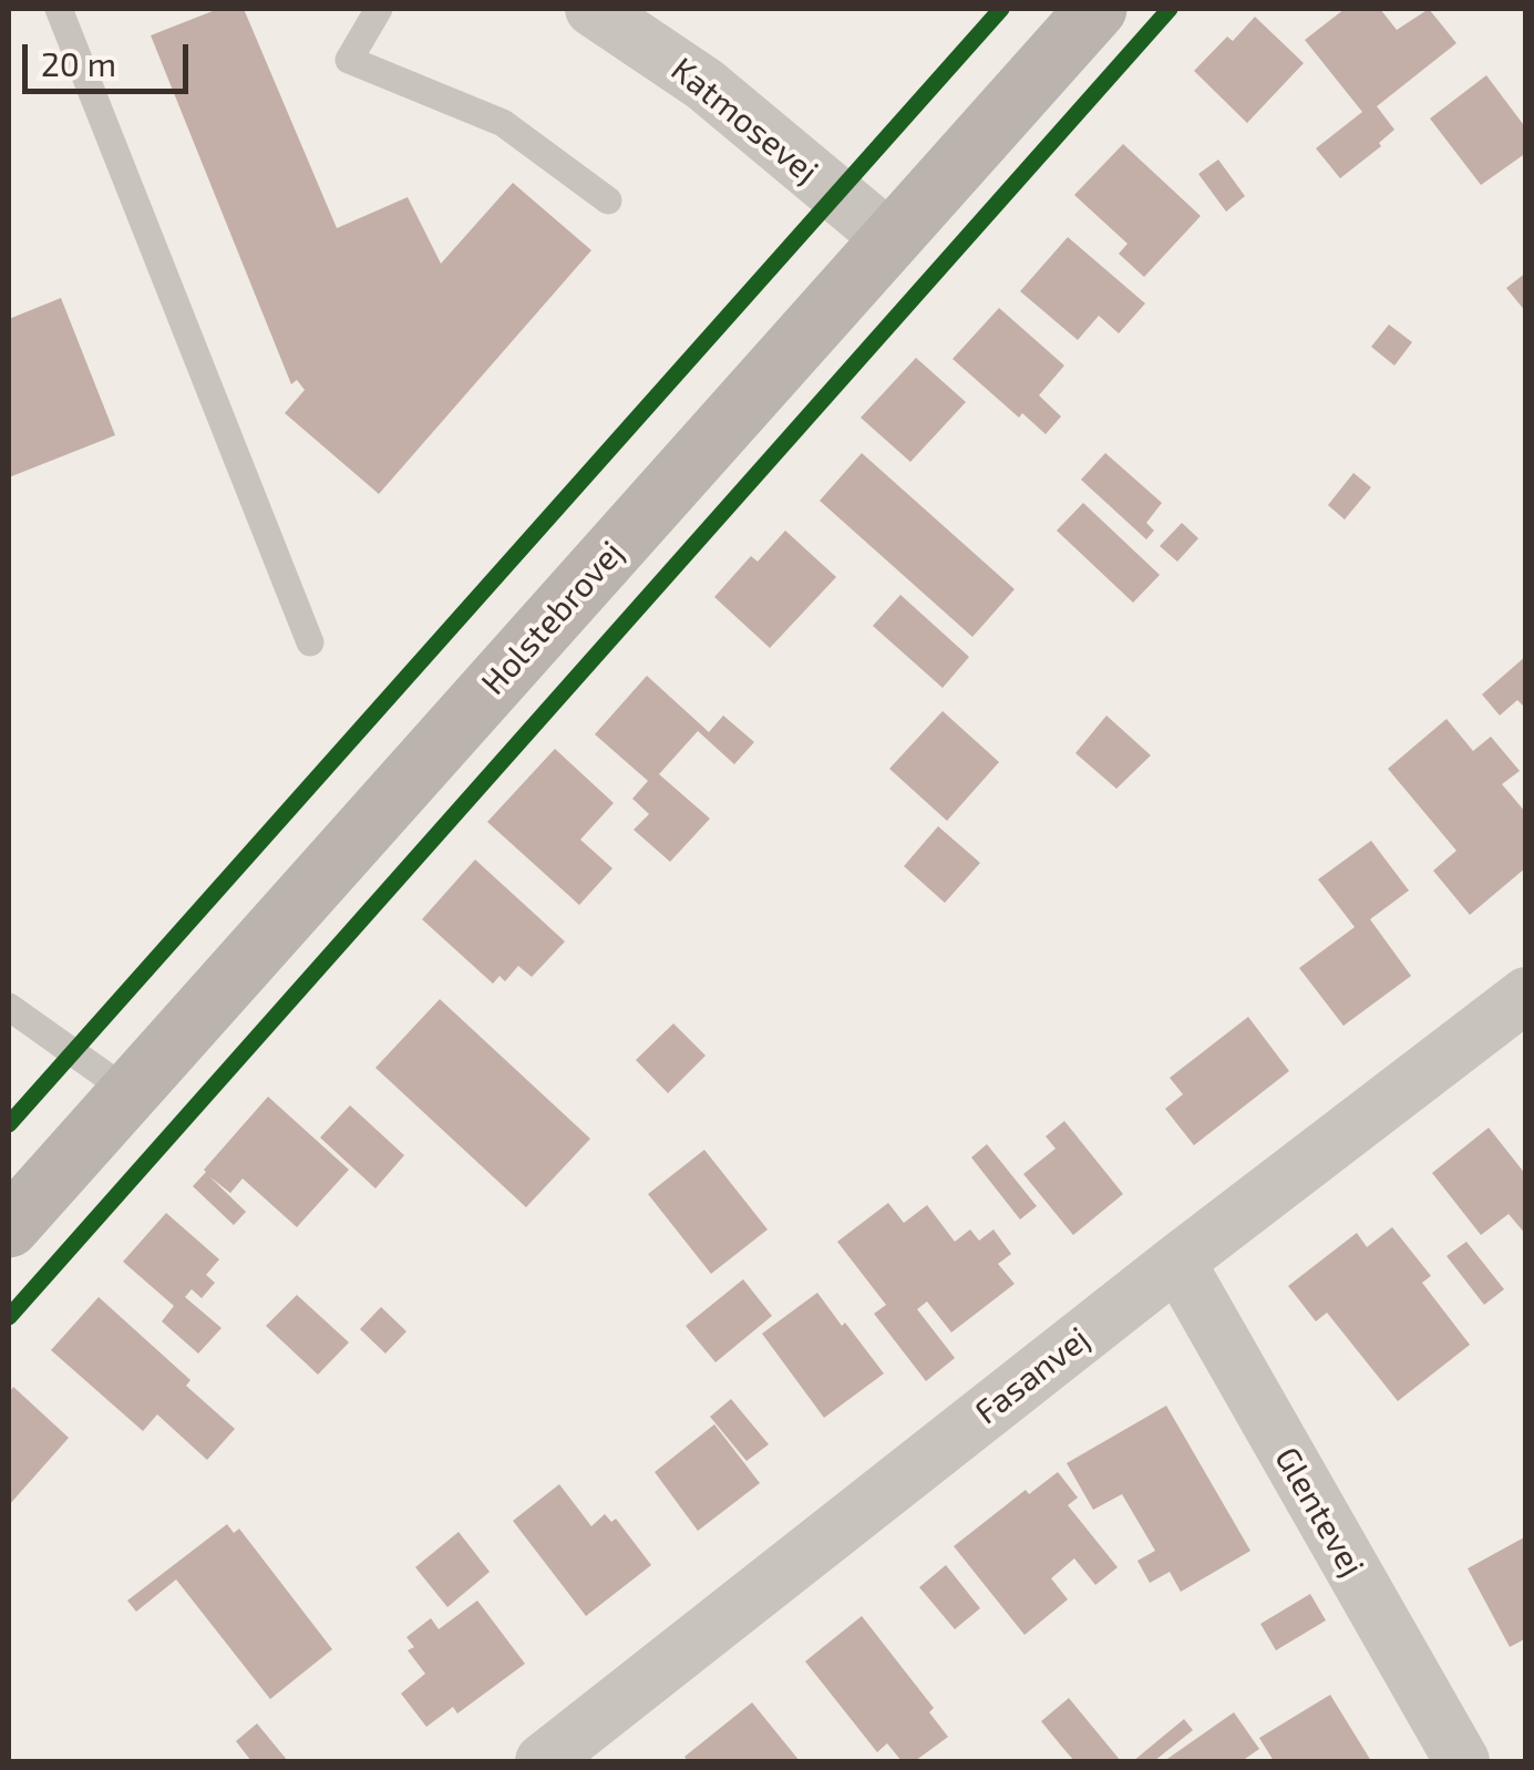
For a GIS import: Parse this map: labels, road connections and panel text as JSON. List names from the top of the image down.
{
  "streets": {
    "street": [
      "Katmosevej",
      "Holstebrovej",
      "Fasanvej",
      "Glentevej"
    ]
  },
  "crossings": [
    ["Katmosevej", "Holstebrovej"],
    ["Fasanvej", "Glentevej"]
  ],
  "scale_bar": "20 m"
}
